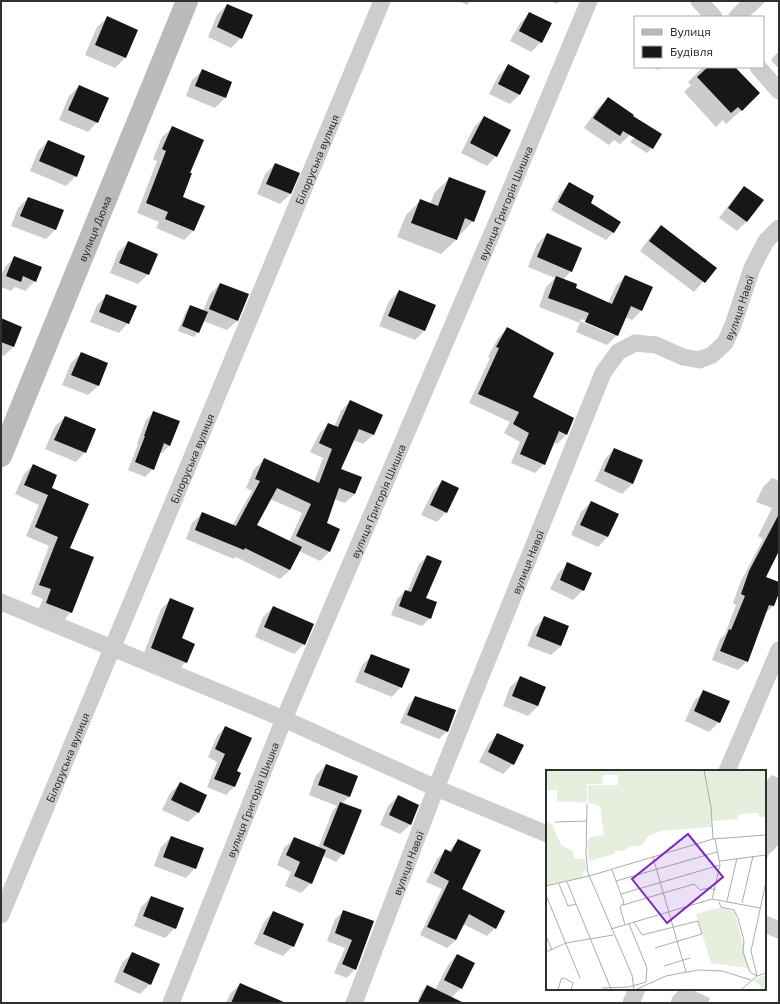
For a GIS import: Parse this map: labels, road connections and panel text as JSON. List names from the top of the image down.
{
  "streets": {
    "street": [
      "Білоруська вулиця",
      "вулиця Григорія Шишка",
      "вулиця Дюма",
      "вулиця Навої"
    ]
  },
  "legend": ["Вулиця", "Будівля"]
}
